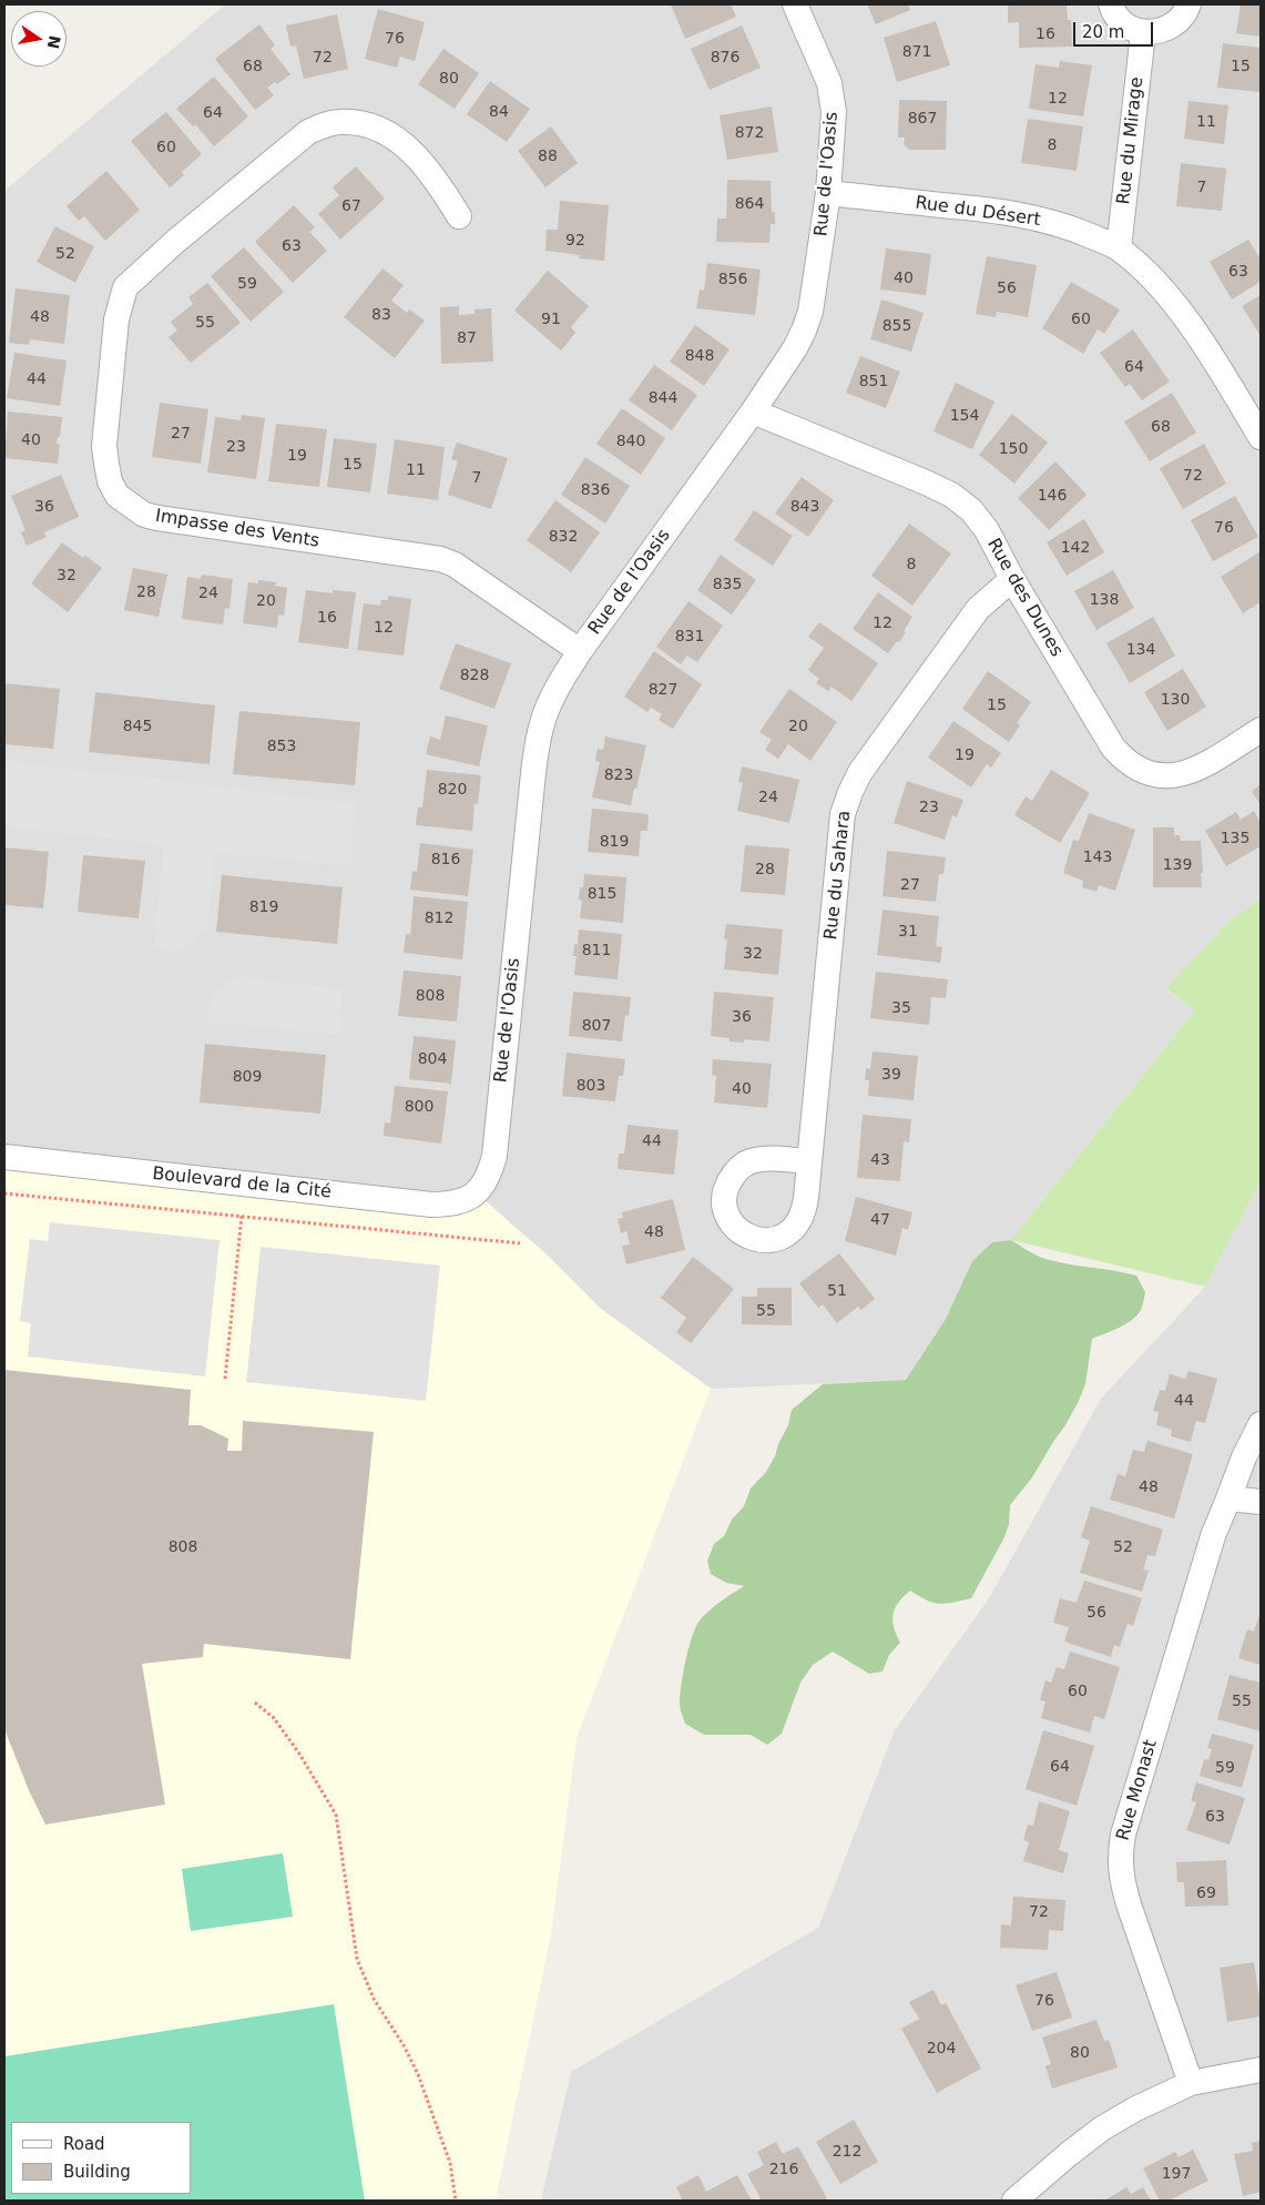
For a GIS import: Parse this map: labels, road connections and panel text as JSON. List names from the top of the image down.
{
  "streets": {
    "street": [
      "Rue du Mirage",
      "Rue de l'Oasis",
      "Rue du Désert",
      "Impasse des Vents",
      "Rue des Dunes",
      "Rue du Sahara",
      "Boulevard de la Cité",
      "Rue Monast"
    ]
  },
  "crossings": [
    ["Rue du Mirage", "Rue du Désert"],
    ["Rue de l'Oasis", "Rue du Désert"],
    ["Rue de l'Oasis", "Impasse des Vents"],
    ["Rue de l'Oasis", "Rue des Dunes"],
    ["Rue de l'Oasis", "Boulevard de la Cité"],
    ["Rue des Dunes", "Rue du Sahara"]
  ],
  "house_numbers": [
    "16",
    "76",
    "871",
    "72",
    "876",
    "68",
    "15",
    "80",
    "12",
    "84",
    "64",
    "867",
    "11",
    "872",
    "8",
    "60",
    "88",
    "7",
    "864",
    "67",
    "92",
    "63",
    "52",
    "63",
    "40",
    "856",
    "59",
    "56",
    "83",
    "48",
    "91",
    "60",
    "55",
    "855",
    "87",
    "848",
    "64",
    "44",
    "851",
    "844",
    "154",
    "68",
    "27",
    "40",
    "840",
    "23",
    "150",
    "19",
    "15",
    "11",
    "72",
    "7",
    "836",
    "146",
    "36",
    "843",
    "76",
    "832",
    "142",
    "8",
    "32",
    "835",
    "28",
    "24",
    "138",
    "20",
    "16",
    "12",
    "12",
    "831",
    "134",
    "828",
    "827",
    "130",
    "15",
    "845",
    "20",
    "853",
    "19",
    "823",
    "820",
    "24",
    "23",
    "135",
    "819",
    "143",
    "816",
    "139",
    "28",
    "27",
    "815",
    "819",
    "812",
    "31",
    "811",
    "32",
    "808",
    "35",
    "36",
    "807",
    "804",
    "39",
    "809",
    "803",
    "40",
    "800",
    "44",
    "43",
    "47",
    "48",
    "51",
    "55",
    "44",
    "48",
    "808",
    "52",
    "56",
    "60",
    "55",
    "64",
    "59",
    "63",
    "69",
    "72",
    "76",
    "204",
    "80",
    "212",
    "216",
    "197"
  ],
  "legend": ["Road", "Building"],
  "scale_bar": "20 m",
  "north": "right"
}
